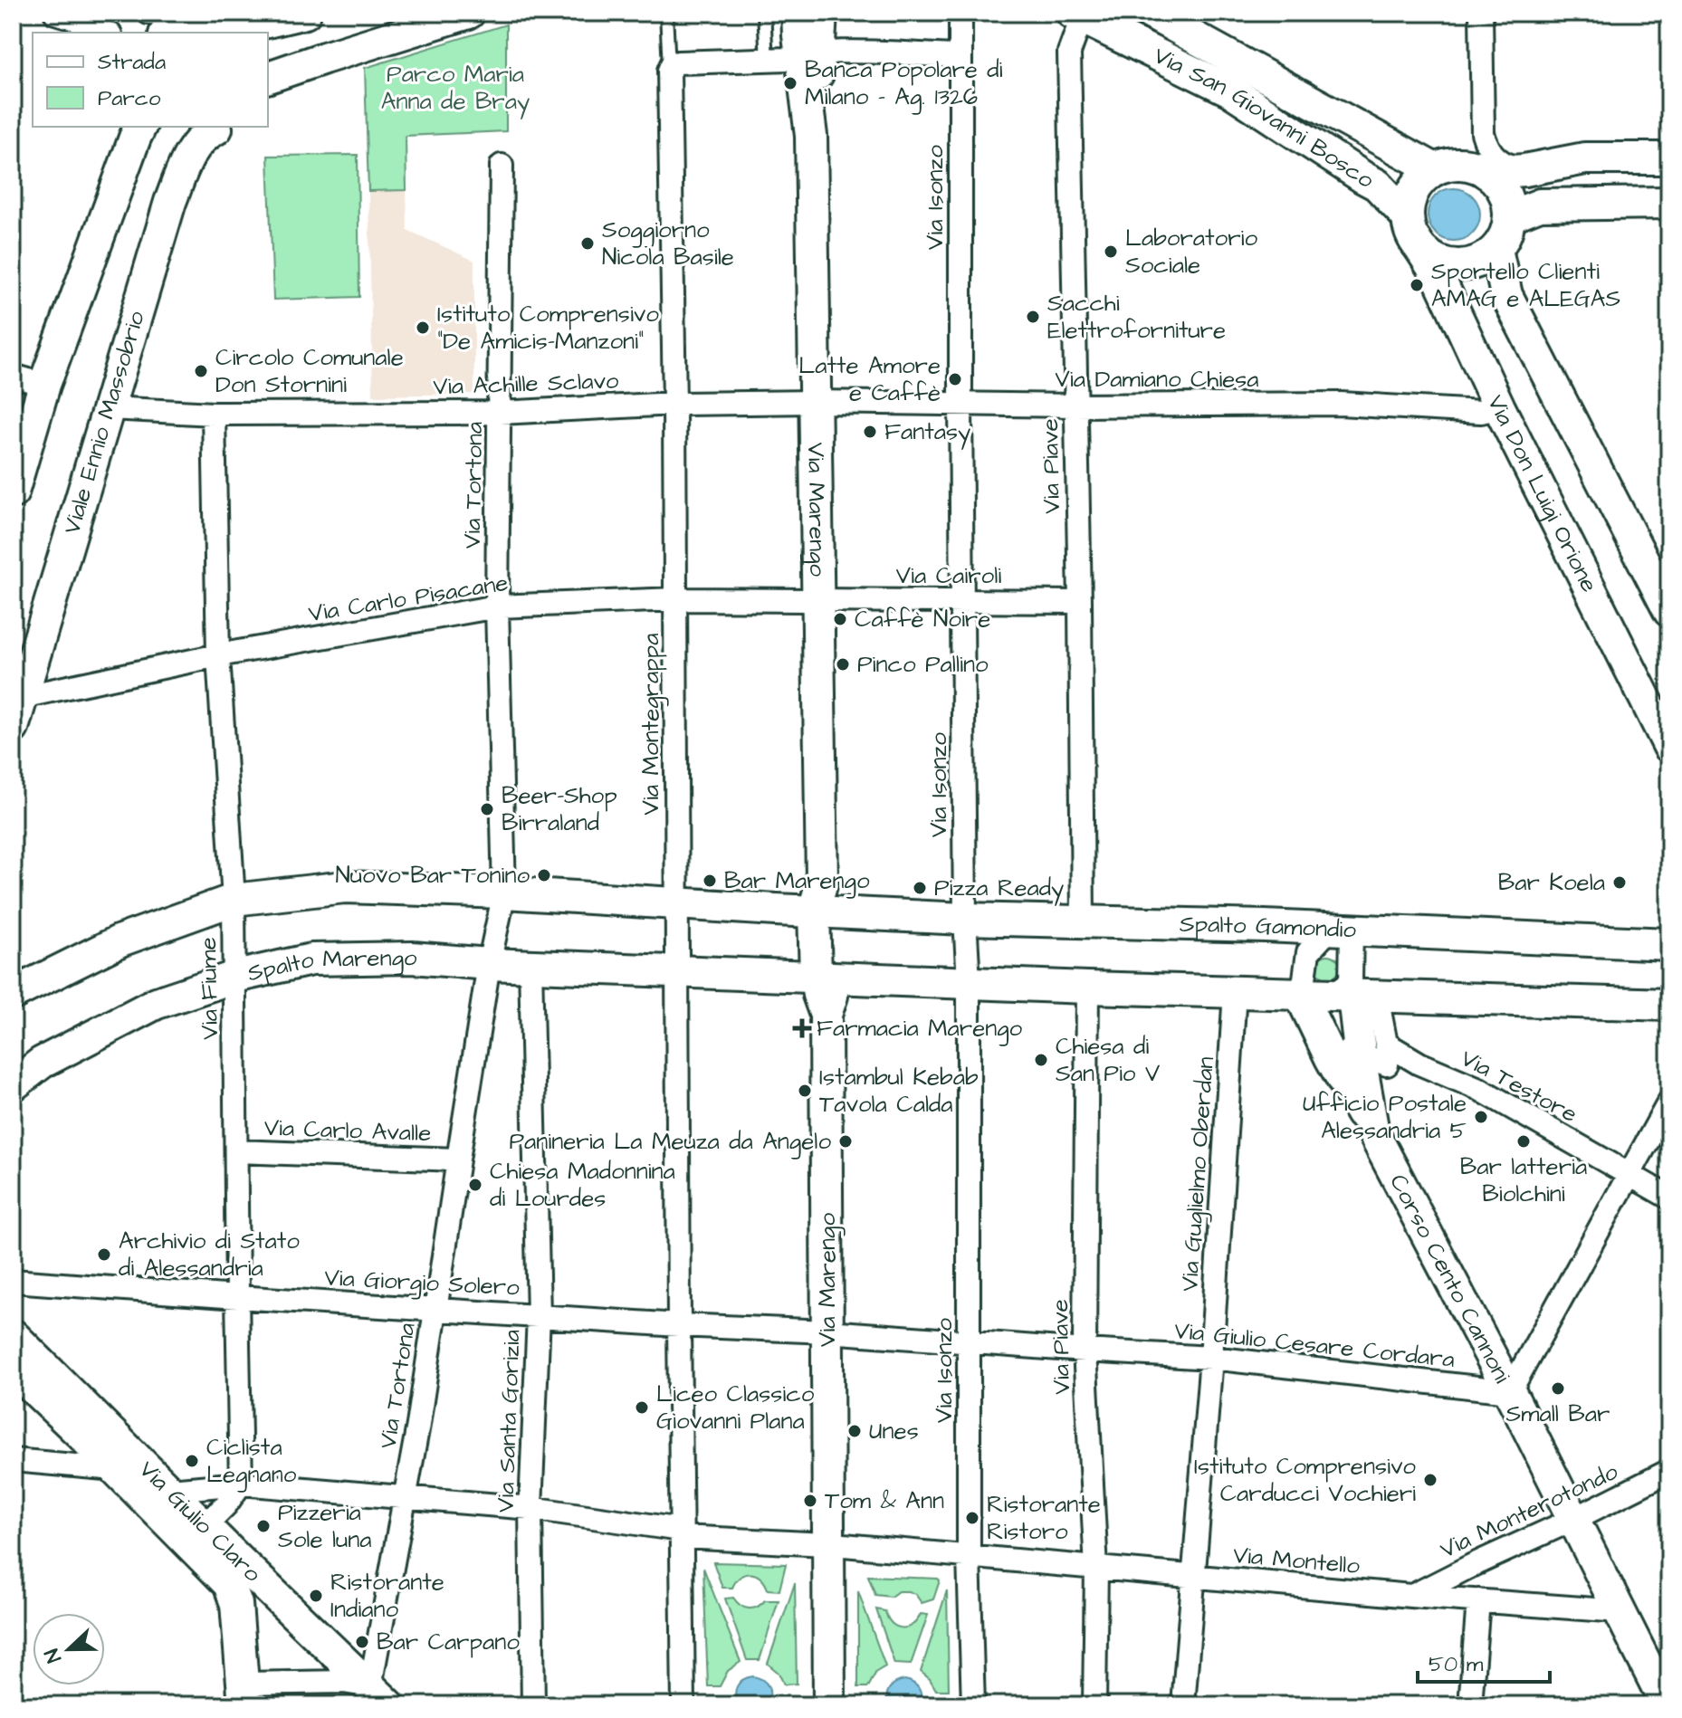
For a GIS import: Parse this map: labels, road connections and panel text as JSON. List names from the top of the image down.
{
  "streets": {
    "street": [
      "Via San Giovanni Bosco",
      "Via Isonzo",
      "Via Damiano Chiesa",
      "Via Achille Sclavo",
      "Viale Ennio Massobrio",
      "Via Piave",
      "Via Tortona",
      "Via Don Luigi Orione",
      "Via Marengo",
      "Via Cairoli",
      "Via Carlo Pisacane",
      "Via Montegrappa",
      "Spalto Gamondio",
      "Spalto Marengo",
      "Via Fiume",
      "Via Testore",
      "Via Carlo Avalle",
      "Via Guglielmo Oberdan",
      "Corso Cento Cannoni",
      "Via Giorgio Solero",
      "Via Giulio Cesare Cordara",
      "Via Santa Gorizia",
      "Via Monterotondo",
      "Via Giulio Claro",
      "Via Montello"
    ]
  },
  "crossings": [
    ["Via San Giovanni Bosco", "Via Piave"],
    ["Via San Giovanni Bosco", "Via Don Luigi Orione"],
    ["Via Isonzo", "Via Damiano Chiesa"],
    ["Via Isonzo", "Via Cairoli"],
    ["Via Isonzo", "Spalto Gamondio"],
    ["Via Isonzo", "Via Giulio Cesare Cordara"],
    ["Via Isonzo", "Via Montello"],
    ["Via Damiano Chiesa", "Via Achille Sclavo"],
    ["Via Damiano Chiesa", "Via Piave"],
    ["Via Damiano Chiesa", "Via Don Luigi Orione"],
    ["Via Damiano Chiesa", "Via Marengo"],
    ["Via Achille Sclavo", "Viale Ennio Massobrio"],
    ["Via Achille Sclavo", "Via Tortona"],
    ["Via Achille Sclavo", "Via Marengo"],
    ["Via Achille Sclavo", "Via Montegrappa"],
    ["Via Achille Sclavo", "Via Fiume"],
    ["Viale Ennio Massobrio", "Via Carlo Pisacane"],
    ["Via Piave", "Via Cairoli"],
    ["Via Piave", "Spalto Gamondio"],
    ["Via Piave", "Via Giulio Cesare Cordara"],
    ["Via Piave", "Via Montello"],
    ["Via Tortona", "Via Carlo Pisacane"],
    ["Via Tortona", "Spalto Marengo"],
    ["Via Tortona", "Via Carlo Avalle"],
    ["Via Tortona", "Via Giorgio Solero"],
    ["Via Tortona", "Via Giulio Claro"],
    ["Via Tortona", "Via Montello"],
    ["Via Marengo", "Via Cairoli"],
    ["Via Marengo", "Via Carlo Pisacane"],
    ["Via Marengo", "Spalto Gamondio"],
    ["Via Marengo", "Via Giorgio Solero"],
    ["Via Marengo", "Via Giulio Cesare Cordara"],
    ["Via Marengo", "Via Montello"],
    ["Via Cairoli", "Via Carlo Pisacane"],
    ["Via Carlo Pisacane", "Via Montegrappa"],
    ["Via Carlo Pisacane", "Via Fiume"],
    ["Via Montegrappa", "Spalto Gamondio"],
    ["Via Montegrappa", "Spalto Marengo"],
    ["Via Montegrappa", "Via Giorgio Solero"],
    ["Via Montegrappa", "Via Montello"],
    ["Spalto Marengo", "Via Fiume"],
    ["Spalto Marengo", "Via Santa Gorizia"],
    ["Via Fiume", "Via Carlo Avalle"],
    ["Via Fiume", "Via Giorgio Solero"],
    ["Via Fiume", "Via Montello"],
    ["Via Testore", "Corso Cento Cannoni"],
    ["Via Guglielmo Oberdan", "Via Giulio Cesare Cordara"],
    ["Via Guglielmo Oberdan", "Via Montello"],
    ["Corso Cento Cannoni", "Via Giulio Cesare Cordara"],
    ["Corso Cento Cannoni", "Via Monterotondo"],
    ["Via Giorgio Solero", "Via Giulio Cesare Cordara"],
    ["Via Giorgio Solero", "Via Santa Gorizia"],
    ["Via Santa Gorizia", "Via Montello"],
    ["Via Monterotondo", "Via Montello"],
    ["Via Giulio Claro", "Via Montello"]
  ],
  "parks": ["Parco Maria Anna de Bray"],
  "places": {
    "other": [
      "Banca Popolare di Milano - Ag. 1326",
      "Soggiorno Nicola Basile",
      "Laboratorio Sociale",
      "Sportello Clienti AMAG e ALEGAS",
      "Sacchi Elettroforniture",
      "Istituto Comprensivo \"De Amicis-Manzoni\"",
      "Circolo Comunale Don Stornini",
      "Latte Amore e Caffè",
      "Fantasy",
      "Caffè Noire",
      "Pinco Pallino",
      "Beer-Shop Birraland",
      "Nuovo Bar Tonino",
      "Bar Marengo",
      "Bar Koela",
      "Pizza Ready",
      "Chiesa di San Pio V",
      "Istambul Kebab Tavola Calda",
      "Ufficio Postale Alessandria 5",
      "Panineria La Meuza da Angelo",
      "Bar latteria Biolchini",
      "Chiesa Madonnina di Lourdes",
      "Archivio di Stato di Alessandria",
      "Small Bar",
      "Liceo Classico Giovanni Plana",
      "Unes",
      "Ciclista Legnano",
      "Istituto Comprensivo Carducci Vochieri",
      "Tom & Ann",
      "Ristorante Ristoro",
      "Pizzeria Sole luna",
      "Ristorante Indiano",
      "Bar Carpano"
    ],
    "health": ["Farmacia Marengo"]
  },
  "legend": ["Strada", "Parco"],
  "scale_bar": "50 m",
  "north": "left"
}
